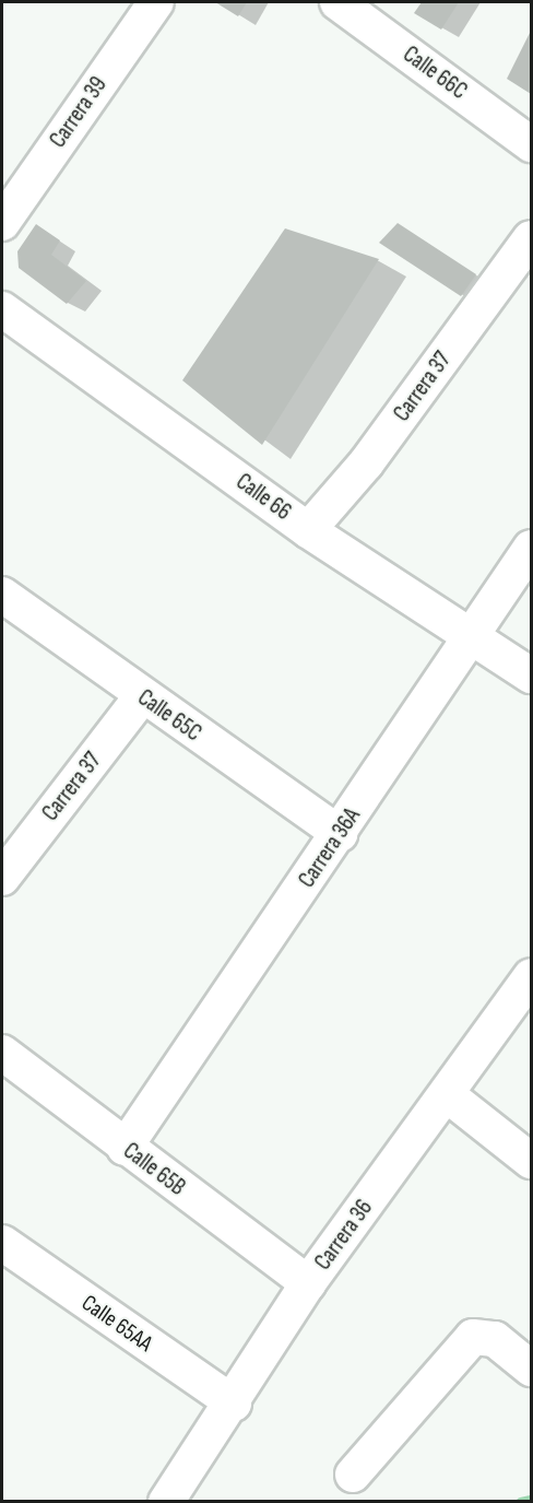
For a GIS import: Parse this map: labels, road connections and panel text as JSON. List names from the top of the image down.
{
  "streets": {
    "street": [
      "Calle 66C",
      "Carrera 39",
      "Carrera 37",
      "Calle 66",
      "Calle 65C",
      "Carrera 36A",
      "Calle 65B",
      "Carrera 36",
      "Calle 65AA"
    ]
  },
  "crossings": [
    ["Carrera 37", "Calle 66"],
    ["Carrera 37", "Calle 65C"],
    ["Calle 66", "Carrera 36A"],
    ["Calle 65C", "Carrera 36A"],
    ["Carrera 36A", "Calle 65B"],
    ["Calle 65B", "Carrera 36"],
    ["Carrera 36", "Calle 65AA"]
  ]
}
